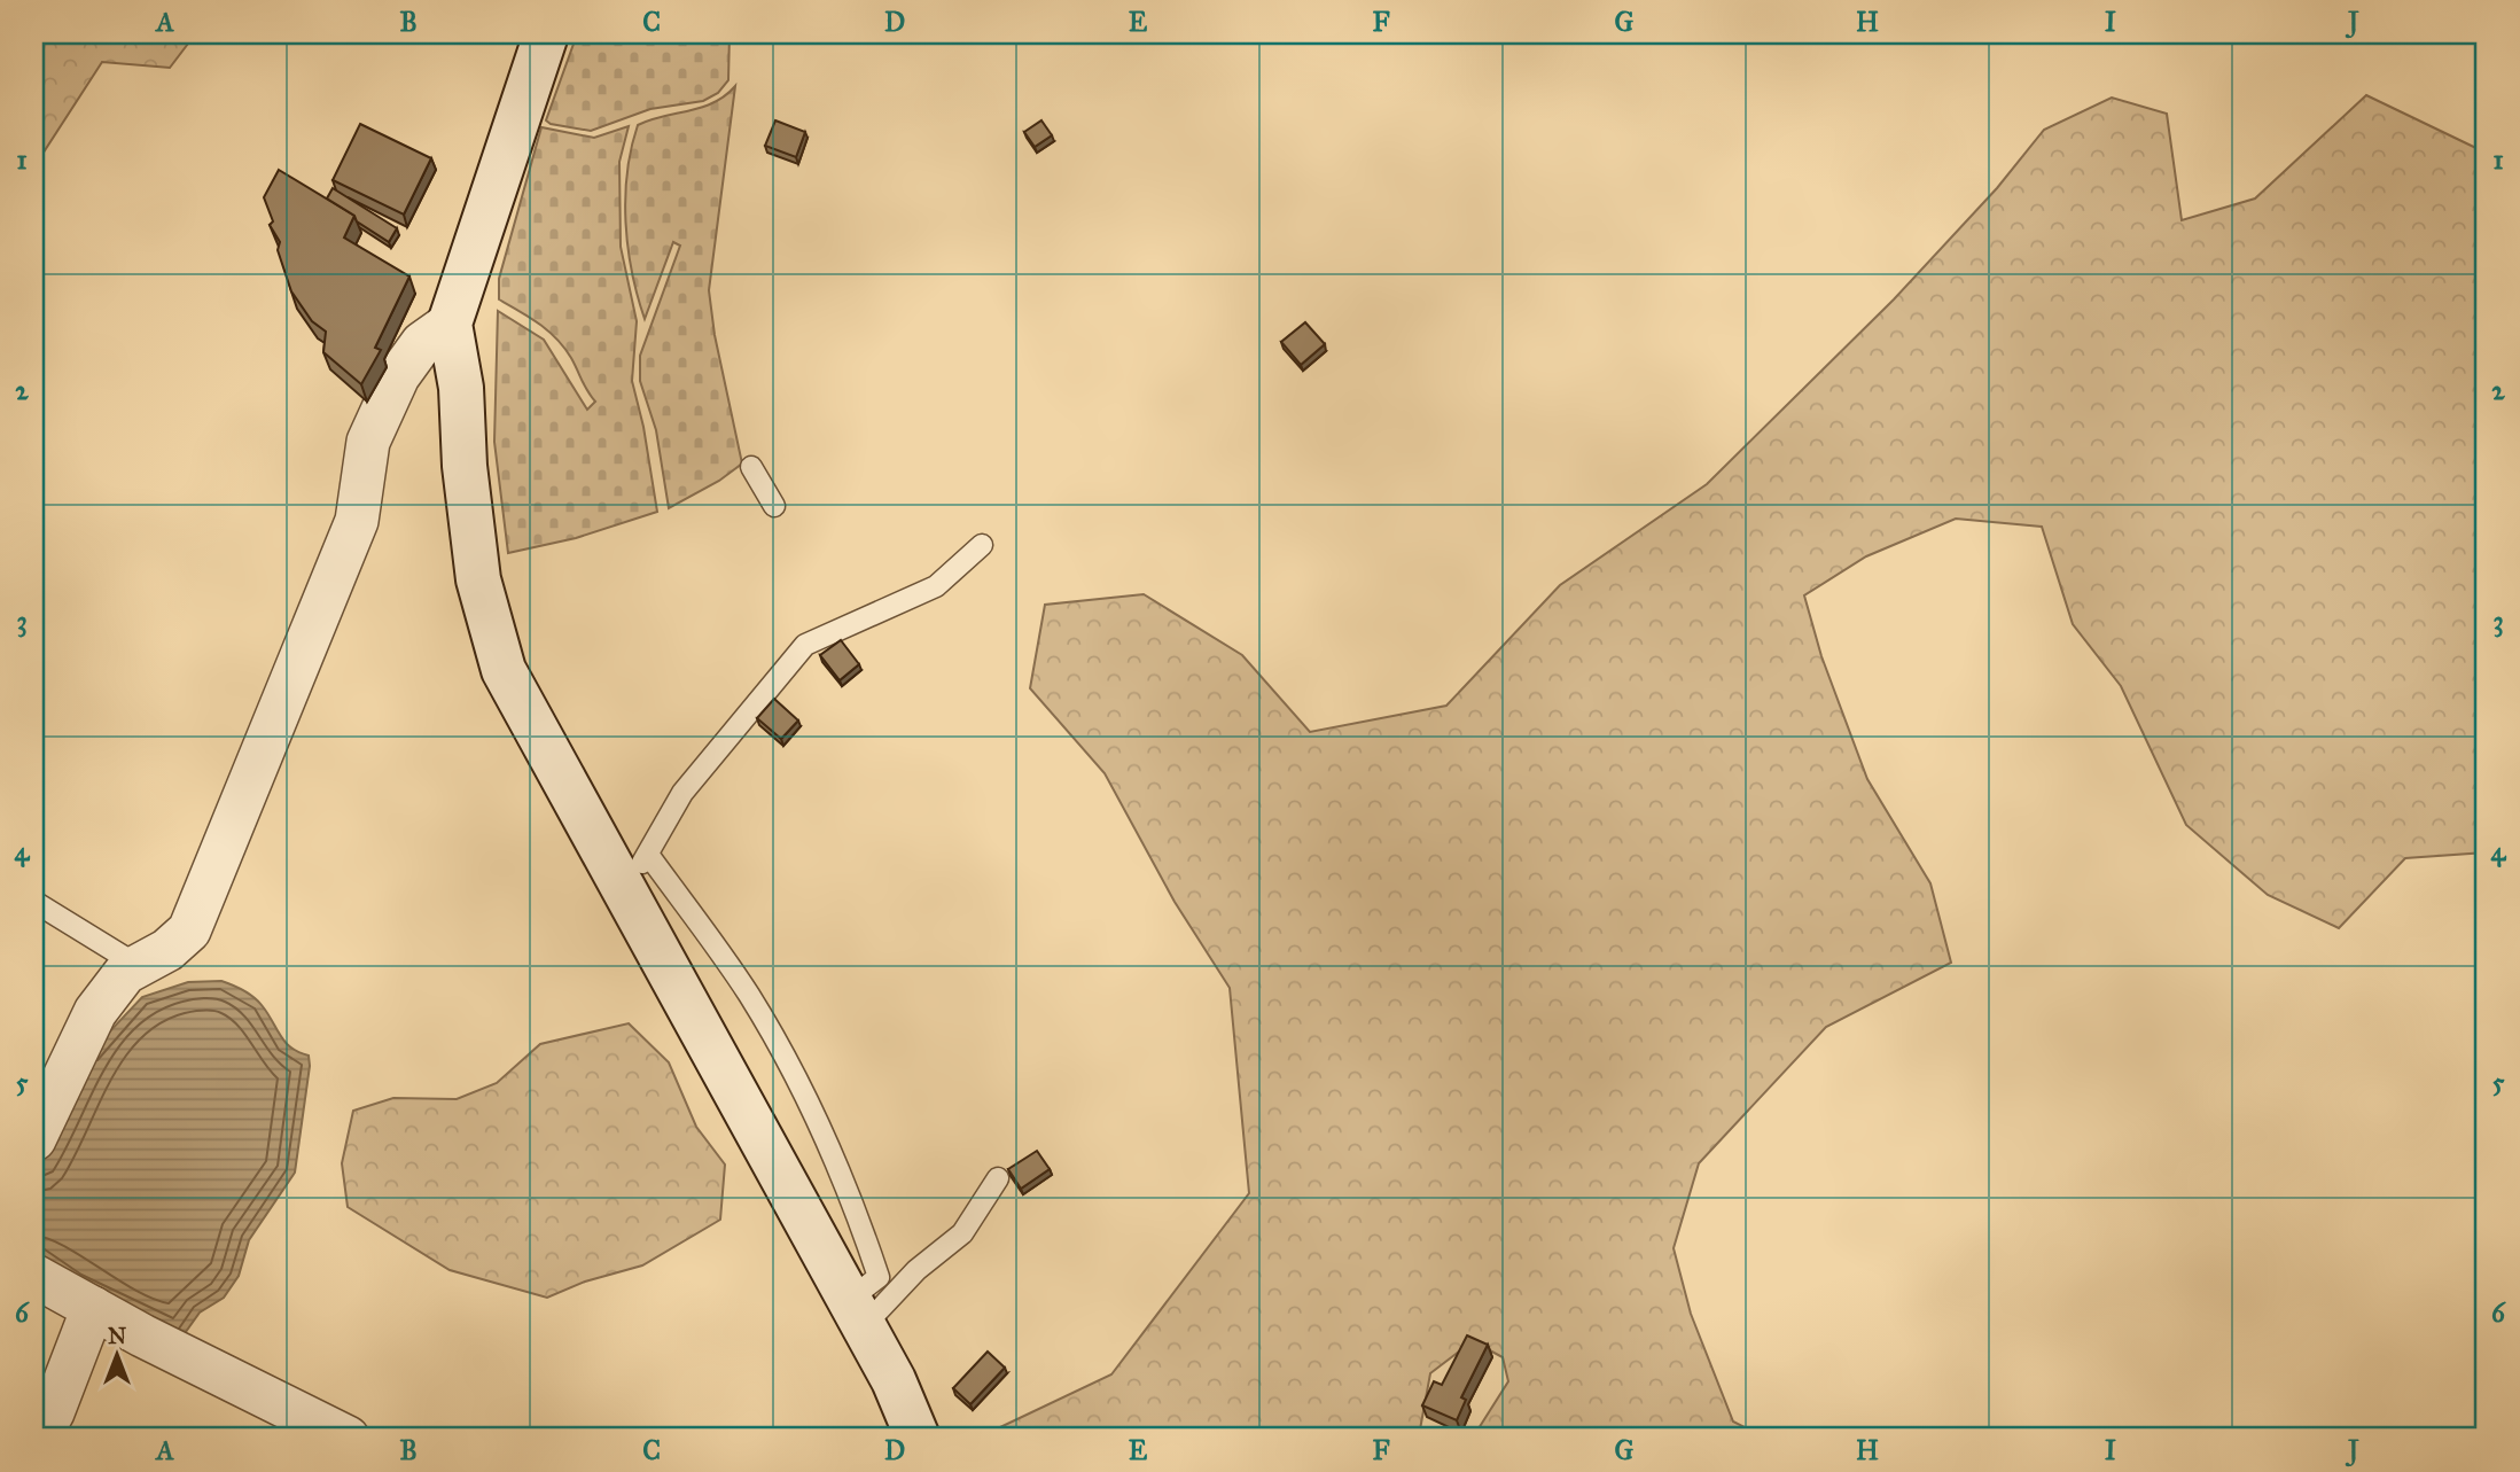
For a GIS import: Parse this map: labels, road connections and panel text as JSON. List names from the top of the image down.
{
  "north": "top",
  "grid": {
    "columns": [
      "A",
      "B",
      "C",
      "D",
      "E",
      "F",
      "G",
      "H",
      "I",
      "J"
    ],
    "rows": [
      "1",
      "2",
      "3",
      "4",
      "5",
      "6"
    ]
  }
}
